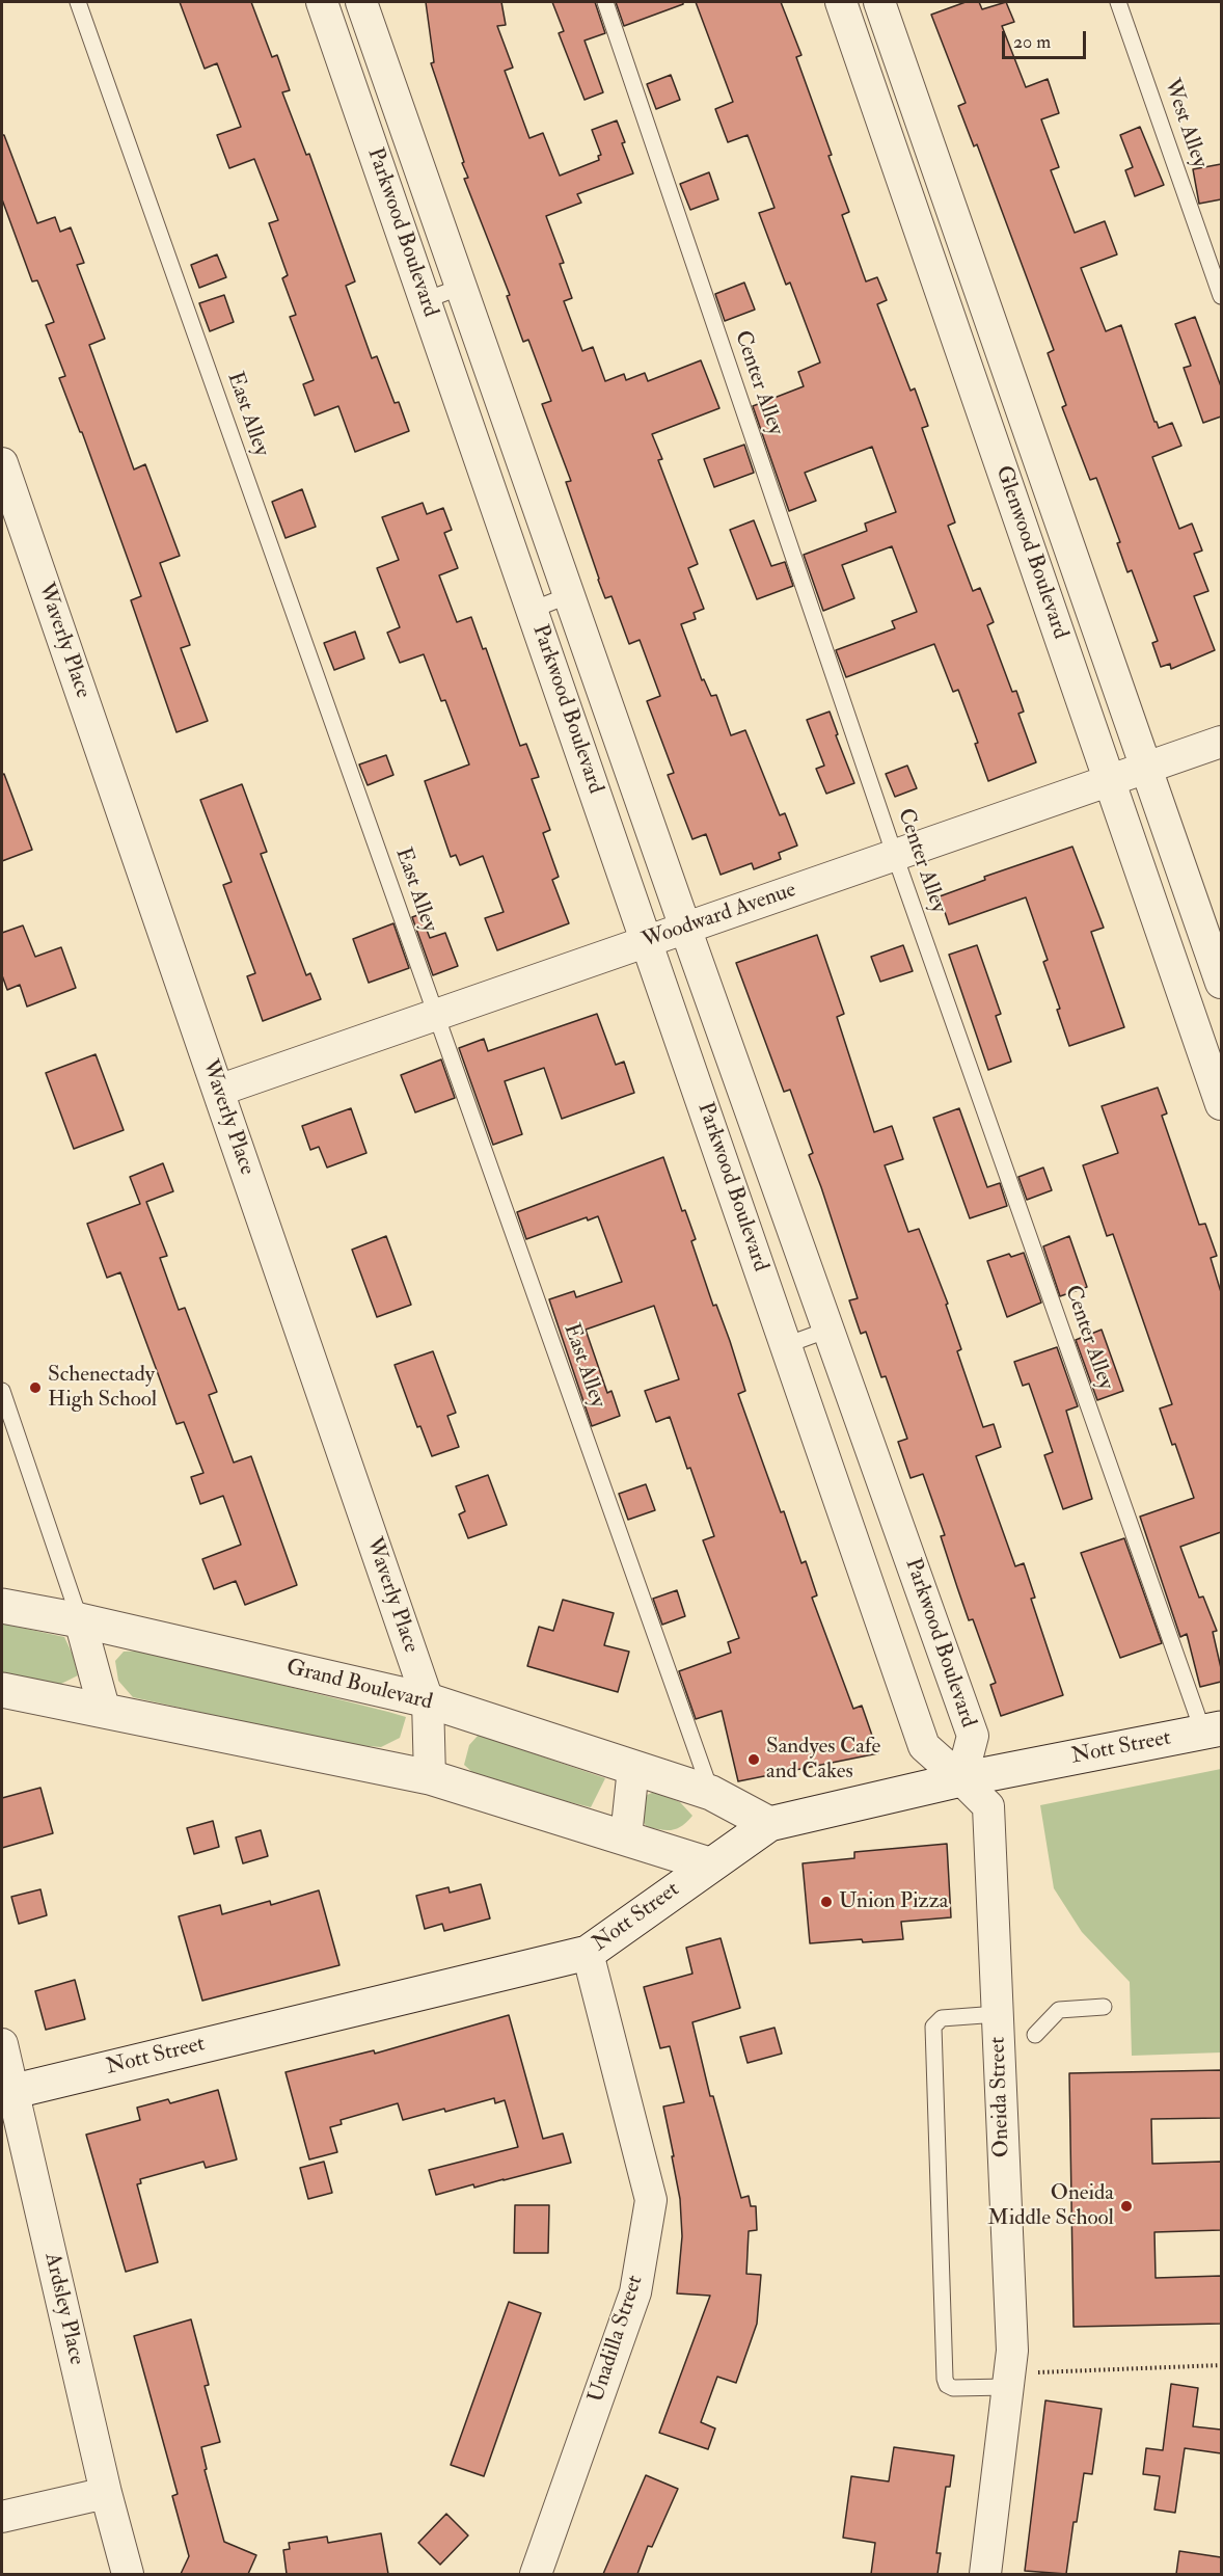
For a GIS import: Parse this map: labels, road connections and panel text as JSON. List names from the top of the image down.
{
  "streets": {
    "street": [
      "Parkwood Boulevard",
      "Glenwood Boulevard",
      "Waverly Place",
      "Woodward Avenue",
      "Grand Boulevard",
      "Nott Street",
      "Oneida Street",
      "Ardsley Place",
      "Unadilla Street"
    ],
    "lane": ["West Alley", "Center Alley", "East Alley"]
  },
  "crossings": [
    ["Parkwood Boulevard", "Woodward Avenue"],
    ["Parkwood Boulevard", "Nott Street"],
    ["Parkwood Boulevard", "Oneida Street"],
    ["Center Alley", "Woodward Avenue"],
    ["Center Alley", "Nott Street"],
    ["East Alley", "Woodward Avenue"],
    ["East Alley", "Grand Boulevard"],
    ["Glenwood Boulevard", "Woodward Avenue"],
    ["Waverly Place", "Woodward Avenue"],
    ["Waverly Place", "Grand Boulevard"],
    ["Grand Boulevard", "Nott Street"],
    ["Nott Street", "Oneida Street"],
    ["Nott Street", "Ardsley Place"],
    ["Nott Street", "Unadilla Street"]
  ],
  "places": [
    "Schenectady High School",
    "Sandyes Cafe and Cakes",
    "Union Pizza",
    "Oneida Middle School"
  ],
  "scale_bar": "20 m"
}
